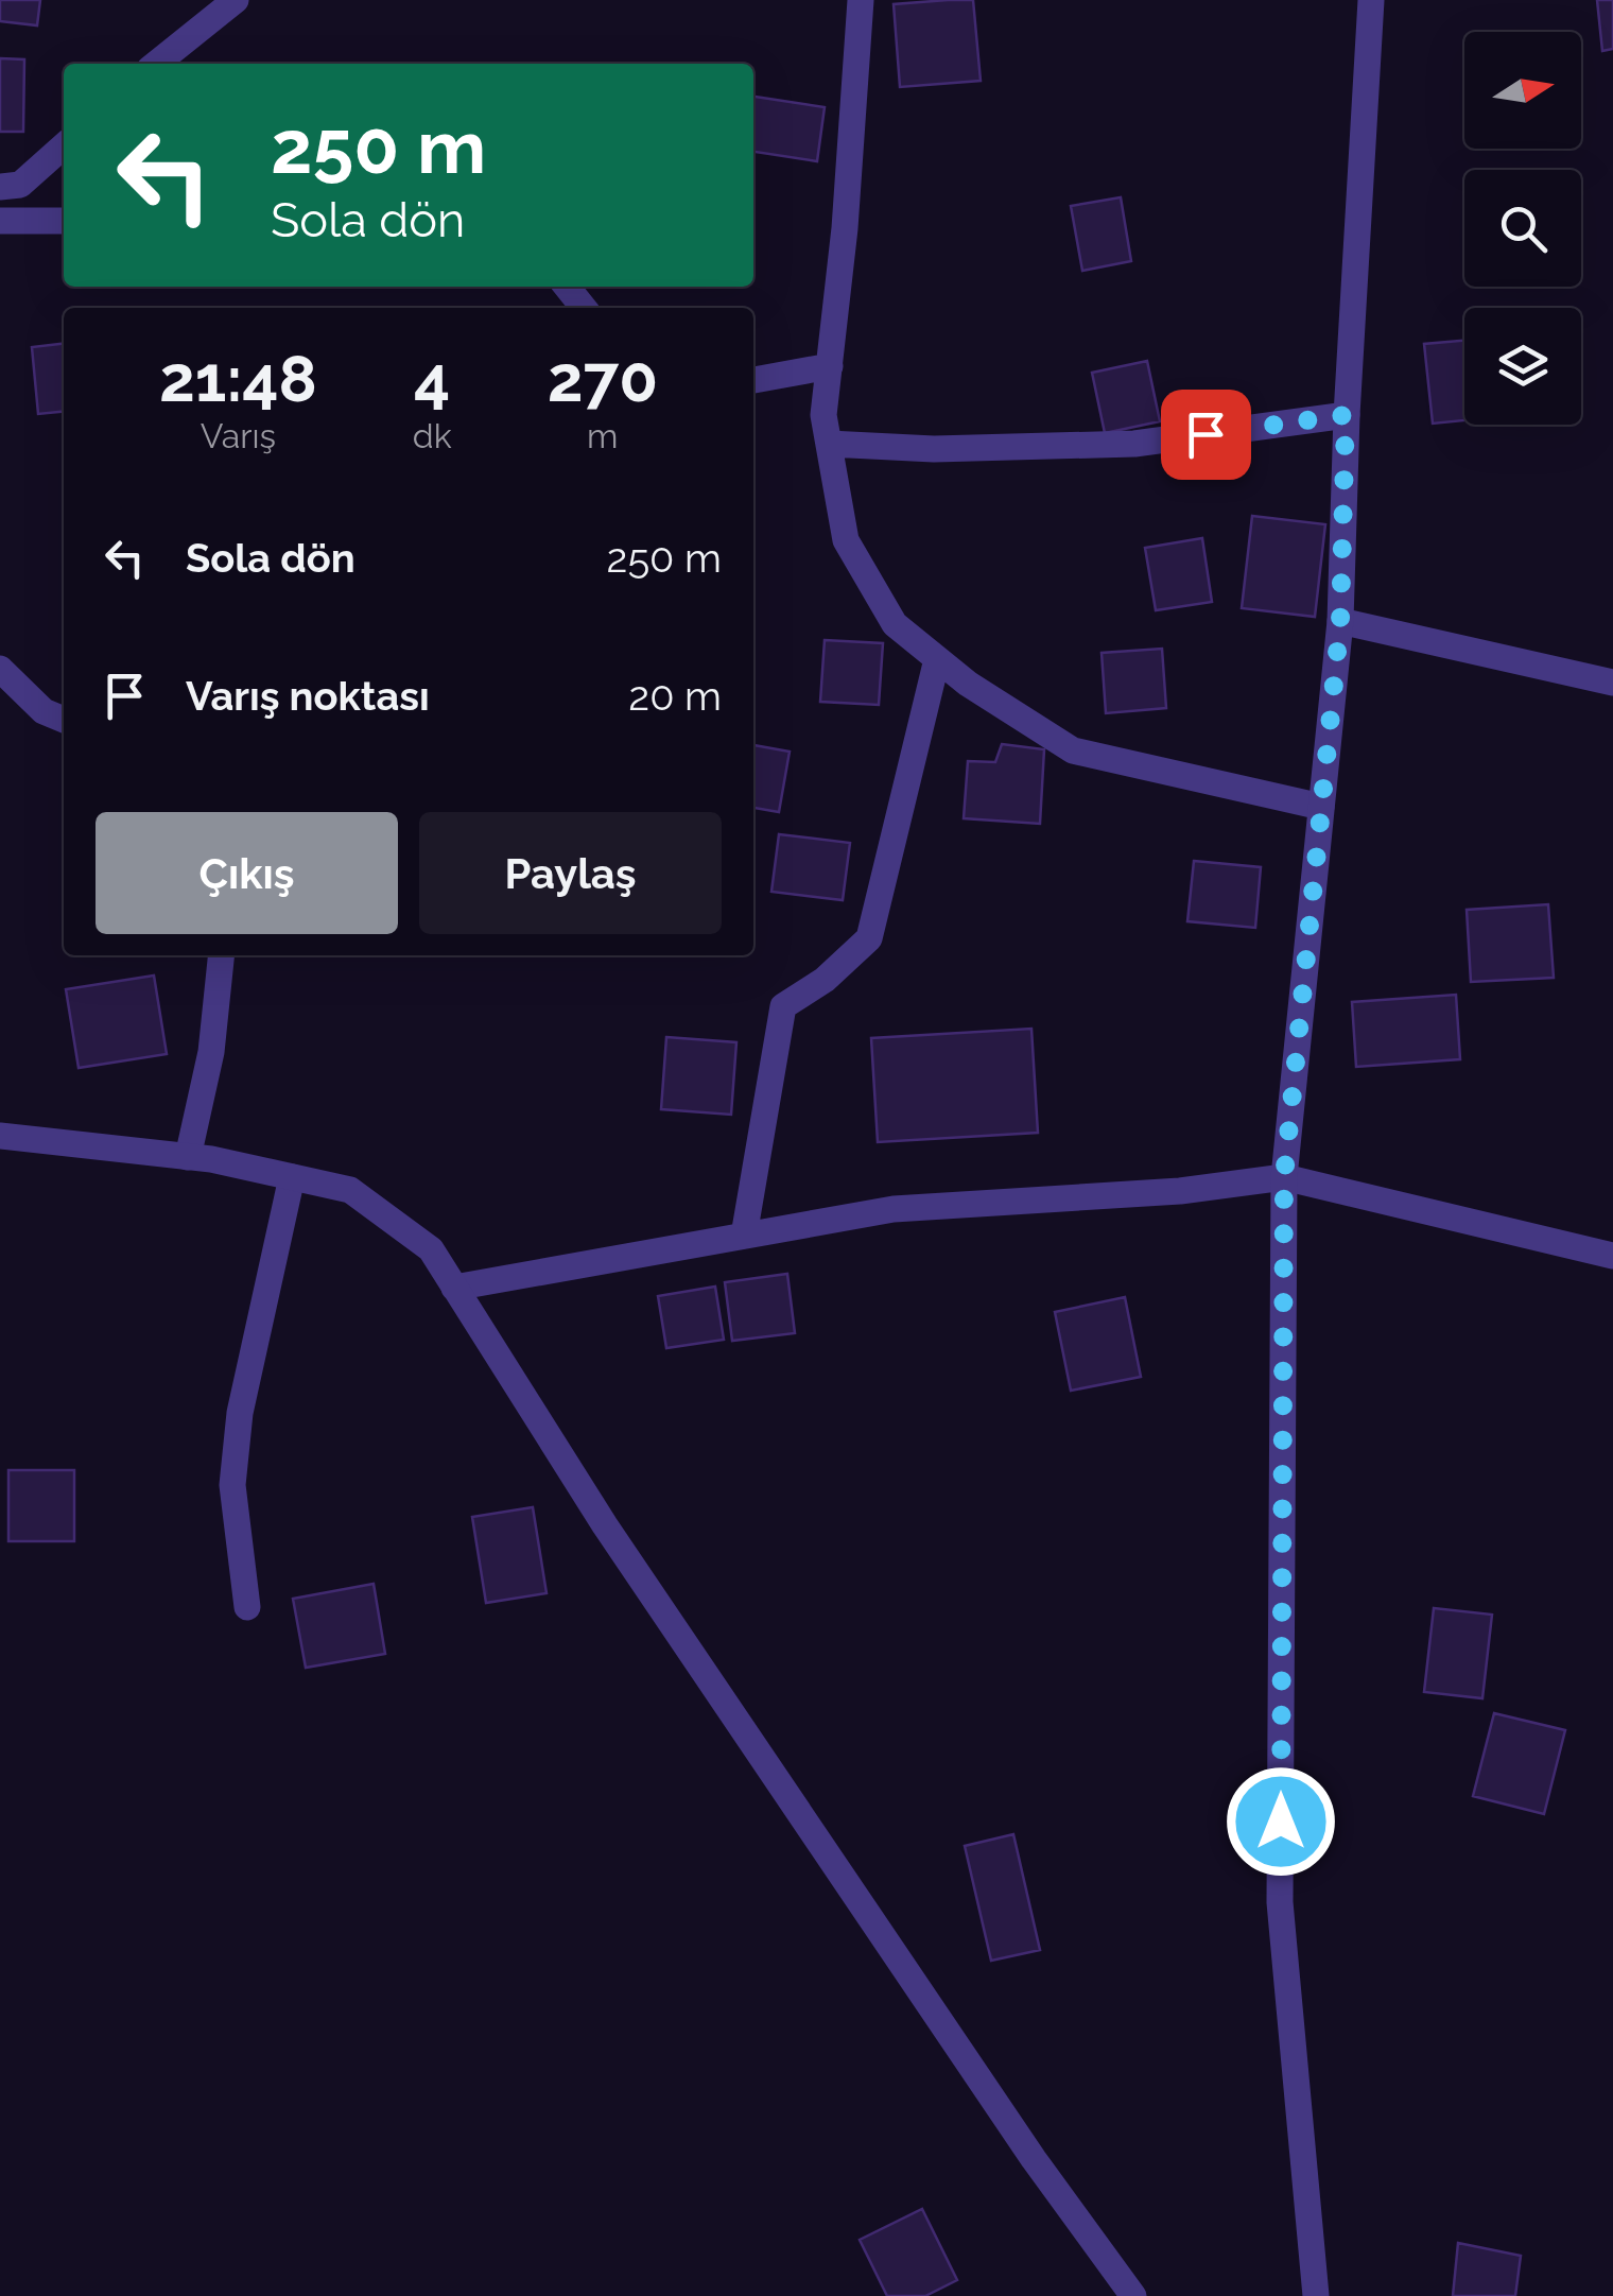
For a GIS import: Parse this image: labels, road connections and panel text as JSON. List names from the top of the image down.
{
  "north": "right",
  "page": {
    "turn": ["250 m", "Sola dön"],
    "eta": [
      "21:48",
      "Varış",
      "4",
      "dk",
      "270",
      "m"
    ],
    "list": [
      {
        "name": "Sola dön",
        "value": "250 m"
      },
      {
        "name": "Varış noktası",
        "value": "20 m"
      }
    ],
    "buttons": ["Çıkış", "Paylaş"]
  }
}
